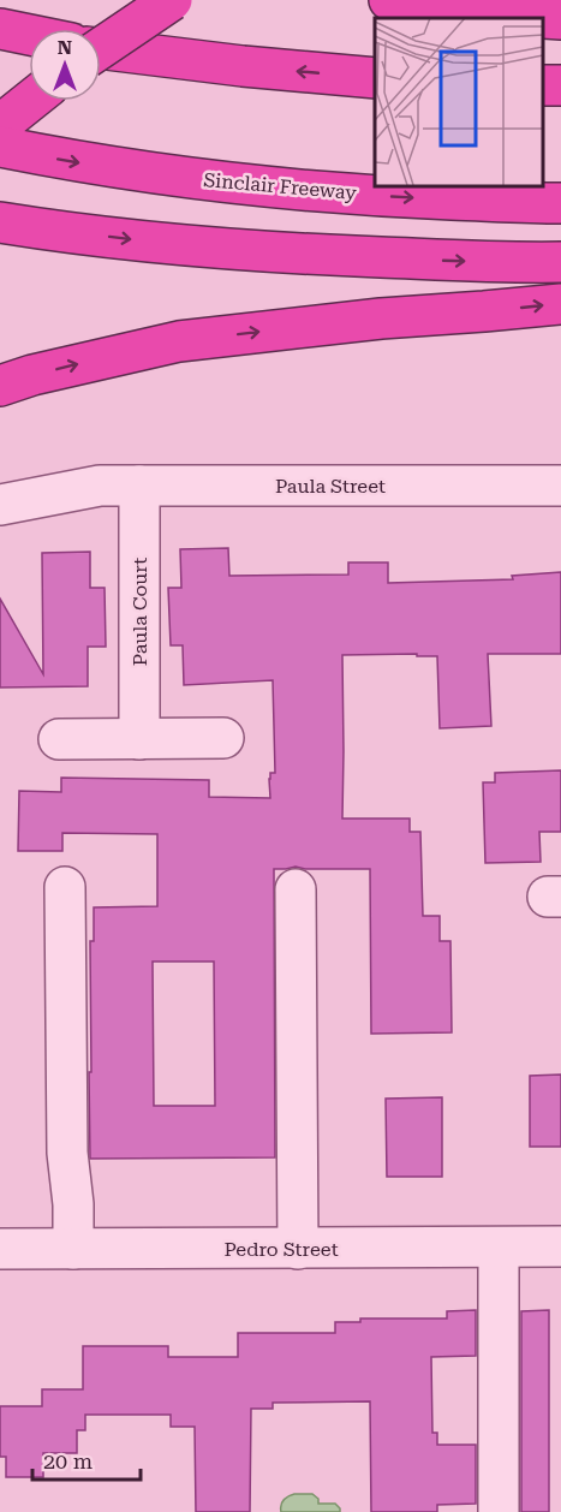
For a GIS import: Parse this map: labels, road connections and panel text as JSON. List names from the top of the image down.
{
  "streets": {
    "highway": ["Sinclair Freeway"],
    "street": ["Paula Street", "Paula Court", "Pedro Street"]
  },
  "crossings": [
    ["Paula Street", "Paula Court"]
  ],
  "scale_bar": "20 m",
  "north": "top"
}
